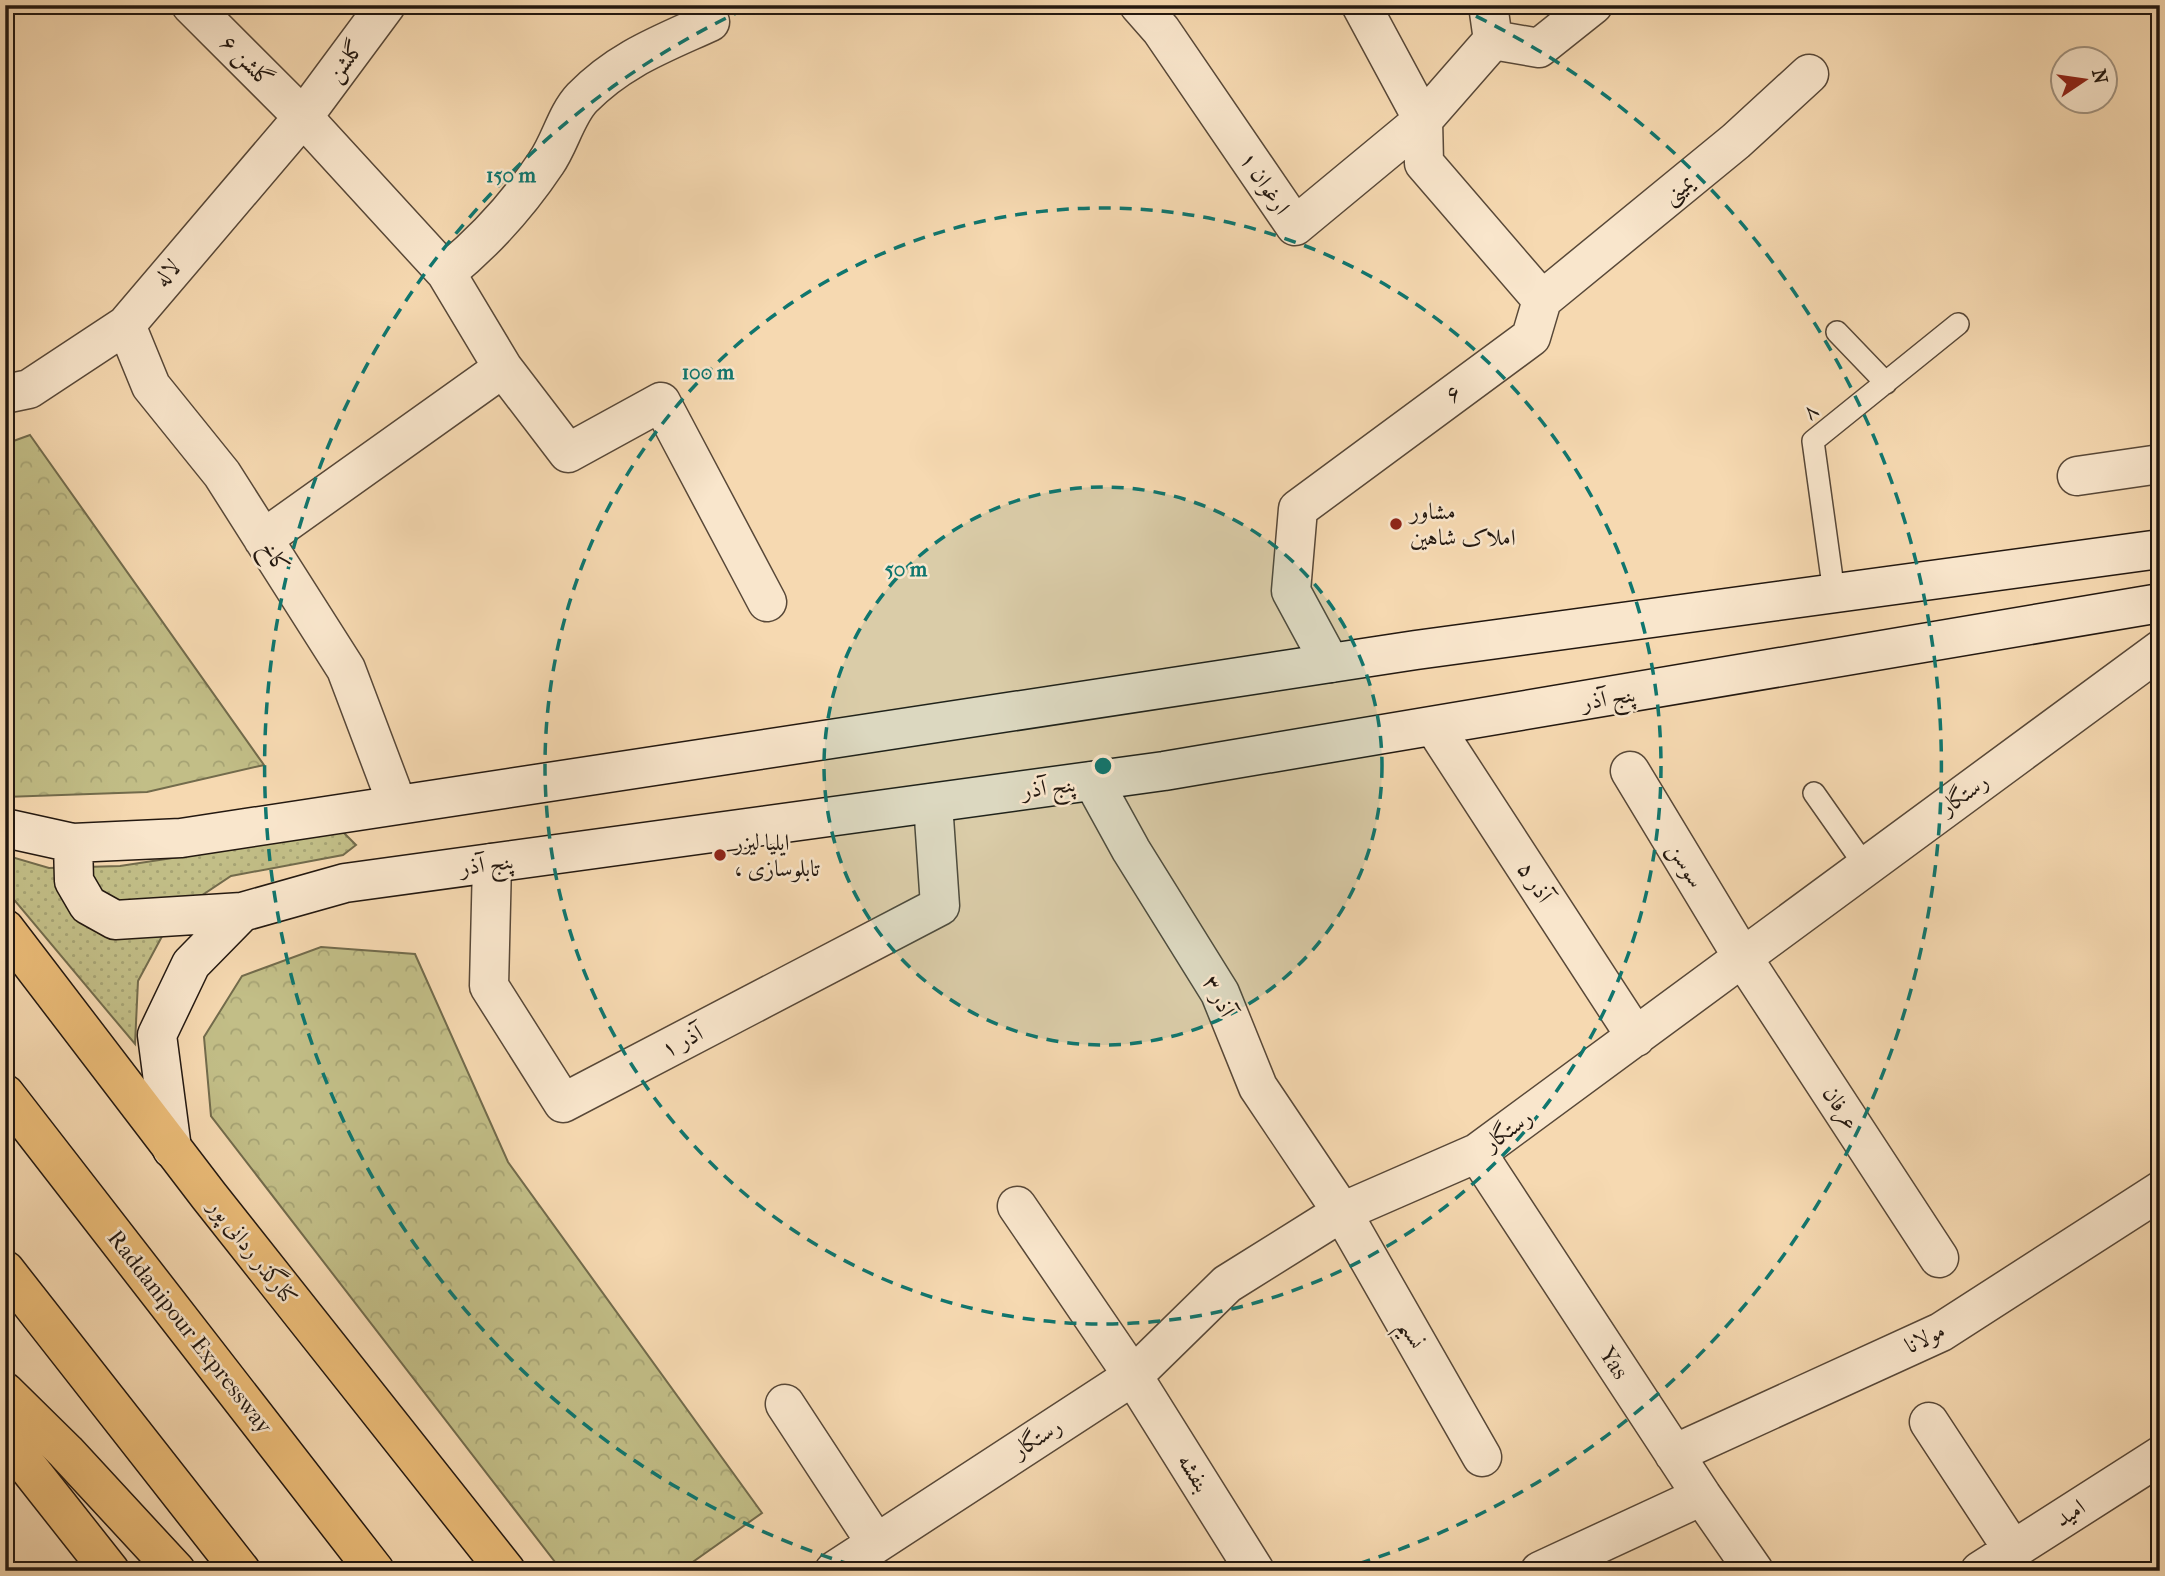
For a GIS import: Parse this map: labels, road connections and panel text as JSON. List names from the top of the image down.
{
  "streets": {
    "main road": ["کنارگذر ردانی پور", "Raddanipour Expressway"],
    "street": [
      "گلشن ۶",
      "گلشن",
      "ارغوان ۱",
      "یمینی",
      "لاله",
      "۶",
      "کاخ",
      "پنج آذر",
      "رستگار",
      "سوسن",
      "آذر ۵",
      "آذر ۳",
      "آذر ۱",
      "عرفان",
      "نسیم",
      "مولانا",
      "Yas",
      "بنفشه",
      "امید"
    ],
    "lane": ["۸"]
  },
  "crossings": [
    ["گلشن ۶", "گلشن"],
    ["گلشن ۶", "لاله"],
    ["گلشن", "لاله"],
    ["یمینی", "۶"],
    ["لاله", "کاخ"],
    ["پنج آذر", "آذر ۵"],
    ["پنج آذر", "آذر ۳"],
    ["پنج آذر", "آذر ۱"],
    ["پنج آذر", "کنارگذر ردانی پور"],
    ["رستگار", "سوسن"],
    ["رستگار", "آذر ۵"],
    ["رستگار", "آذر ۳"],
    ["رستگار", "عرفان"],
    ["رستگار", "نسیم"],
    ["رستگار", "Yas"],
    ["رستگار", "بنفشه"],
    ["سوسن", "عرفان"],
    ["آذر ۳", "نسیم"],
    ["مولانا", "Yas"]
  ],
  "places": ["مشاور املاک شاهین", "ایلیا لیزر ، تابلوسازی"],
  "north": "right",
  "rings": ["150 m", "100 m", "50 m"]
}
